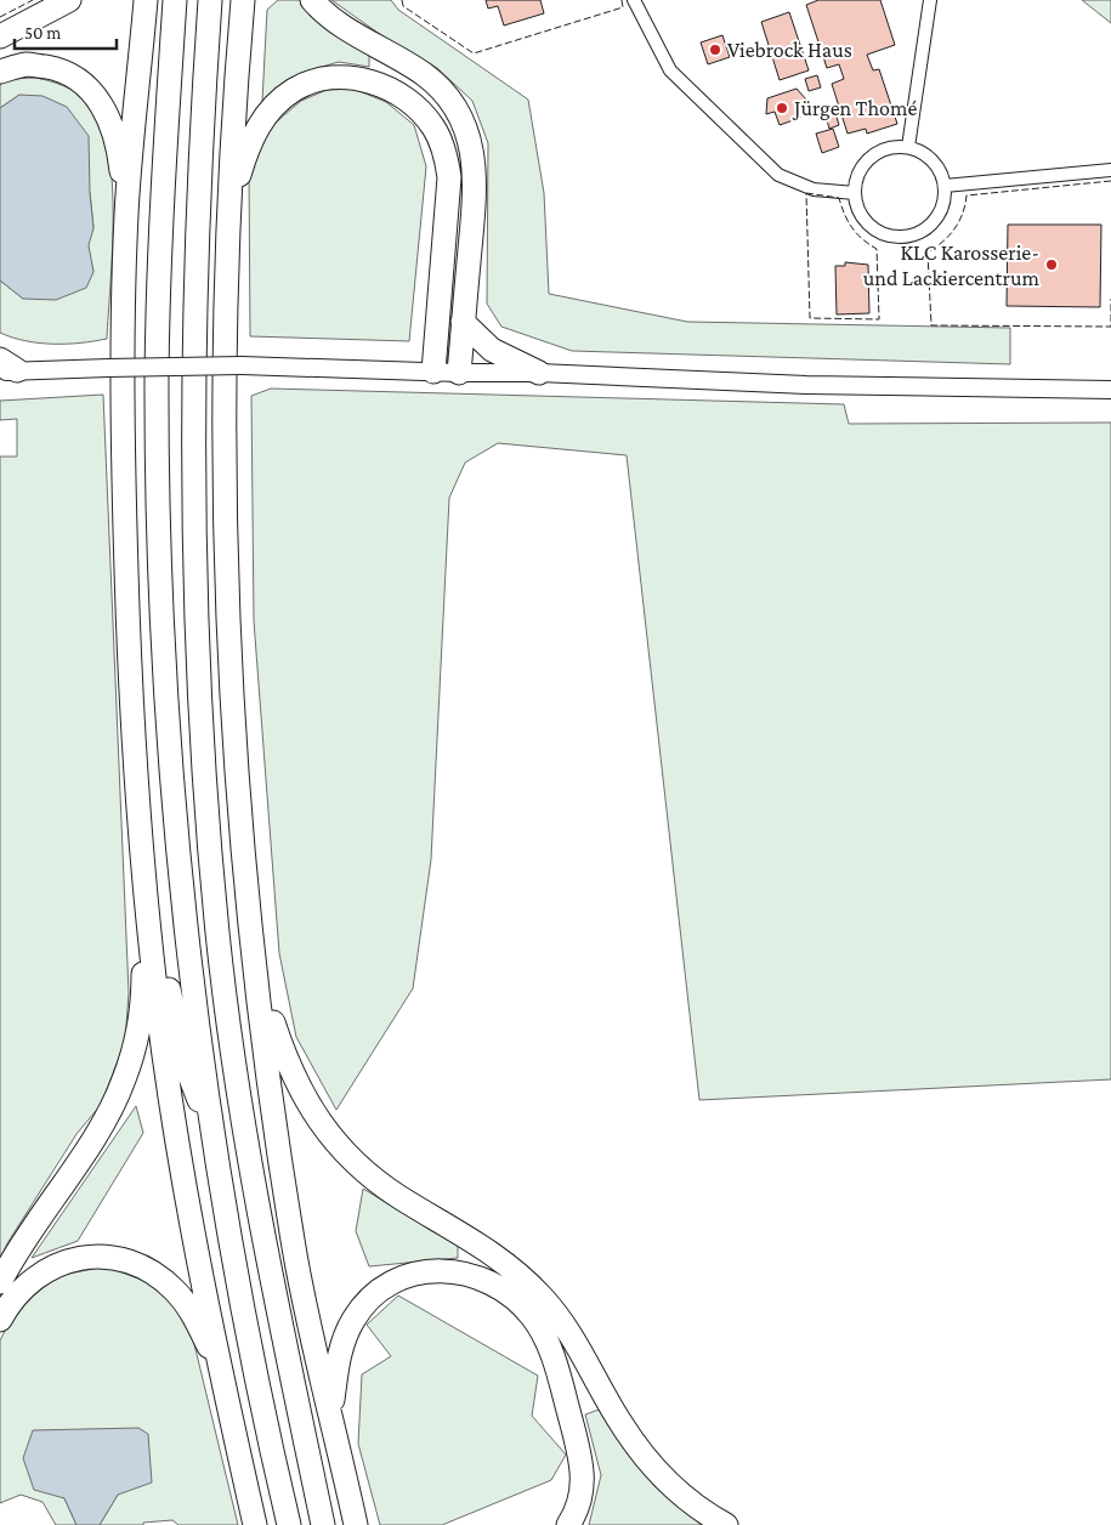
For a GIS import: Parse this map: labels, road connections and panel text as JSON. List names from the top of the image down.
{
  "places": ["Viebrock Haus", "Jürgen Thomé", "KLC Karosserie- und Lackiercentrum"],
  "scale_bar": "50 m"
}
